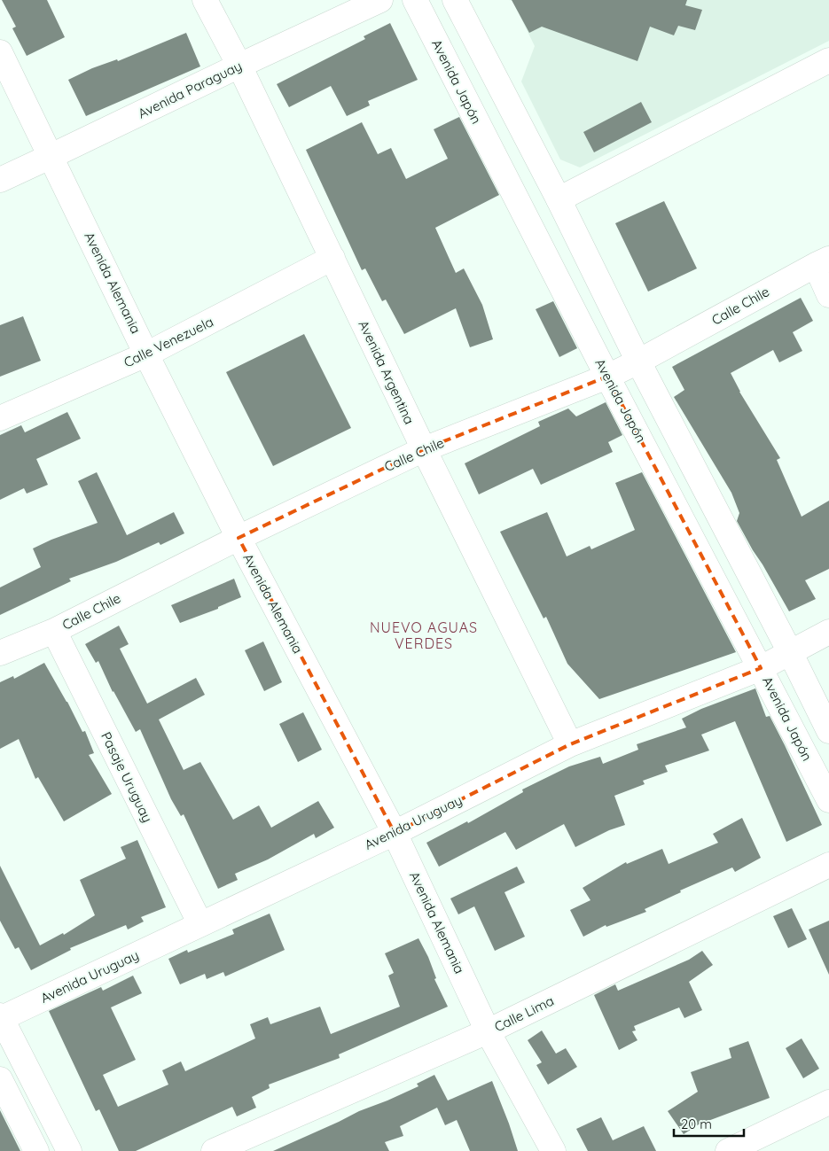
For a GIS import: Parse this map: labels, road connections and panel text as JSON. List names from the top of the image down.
{
  "streets": {
    "street": [
      "Avenida Japón",
      "Avenida Paraguay",
      "Avenida Alemania",
      "Calle Chile",
      "Calle Venezuela",
      "Avenida Argentina",
      "Pasaje Uruguay",
      "Avenida Uruguay",
      "Calle Lima"
    ]
  },
  "crossings": [
    ["Avenida Japón", "Calle Chile"],
    ["Avenida Japón", "Avenida Uruguay"],
    ["Avenida Paraguay", "Avenida Alemania"],
    ["Avenida Paraguay", "Avenida Argentina"],
    ["Avenida Alemania", "Calle Chile"],
    ["Avenida Alemania", "Calle Venezuela"],
    ["Avenida Alemania", "Avenida Uruguay"],
    ["Avenida Alemania", "Calle Lima"],
    ["Calle Chile", "Avenida Argentina"],
    ["Calle Chile", "Pasaje Uruguay"],
    ["Calle Venezuela", "Avenida Argentina"],
    ["Avenida Argentina", "Avenida Uruguay"],
    ["Pasaje Uruguay", "Avenida Uruguay"]
  ],
  "districts": ["NUEVO AGUAS VERDES"],
  "scale_bar": "20 m"
}
